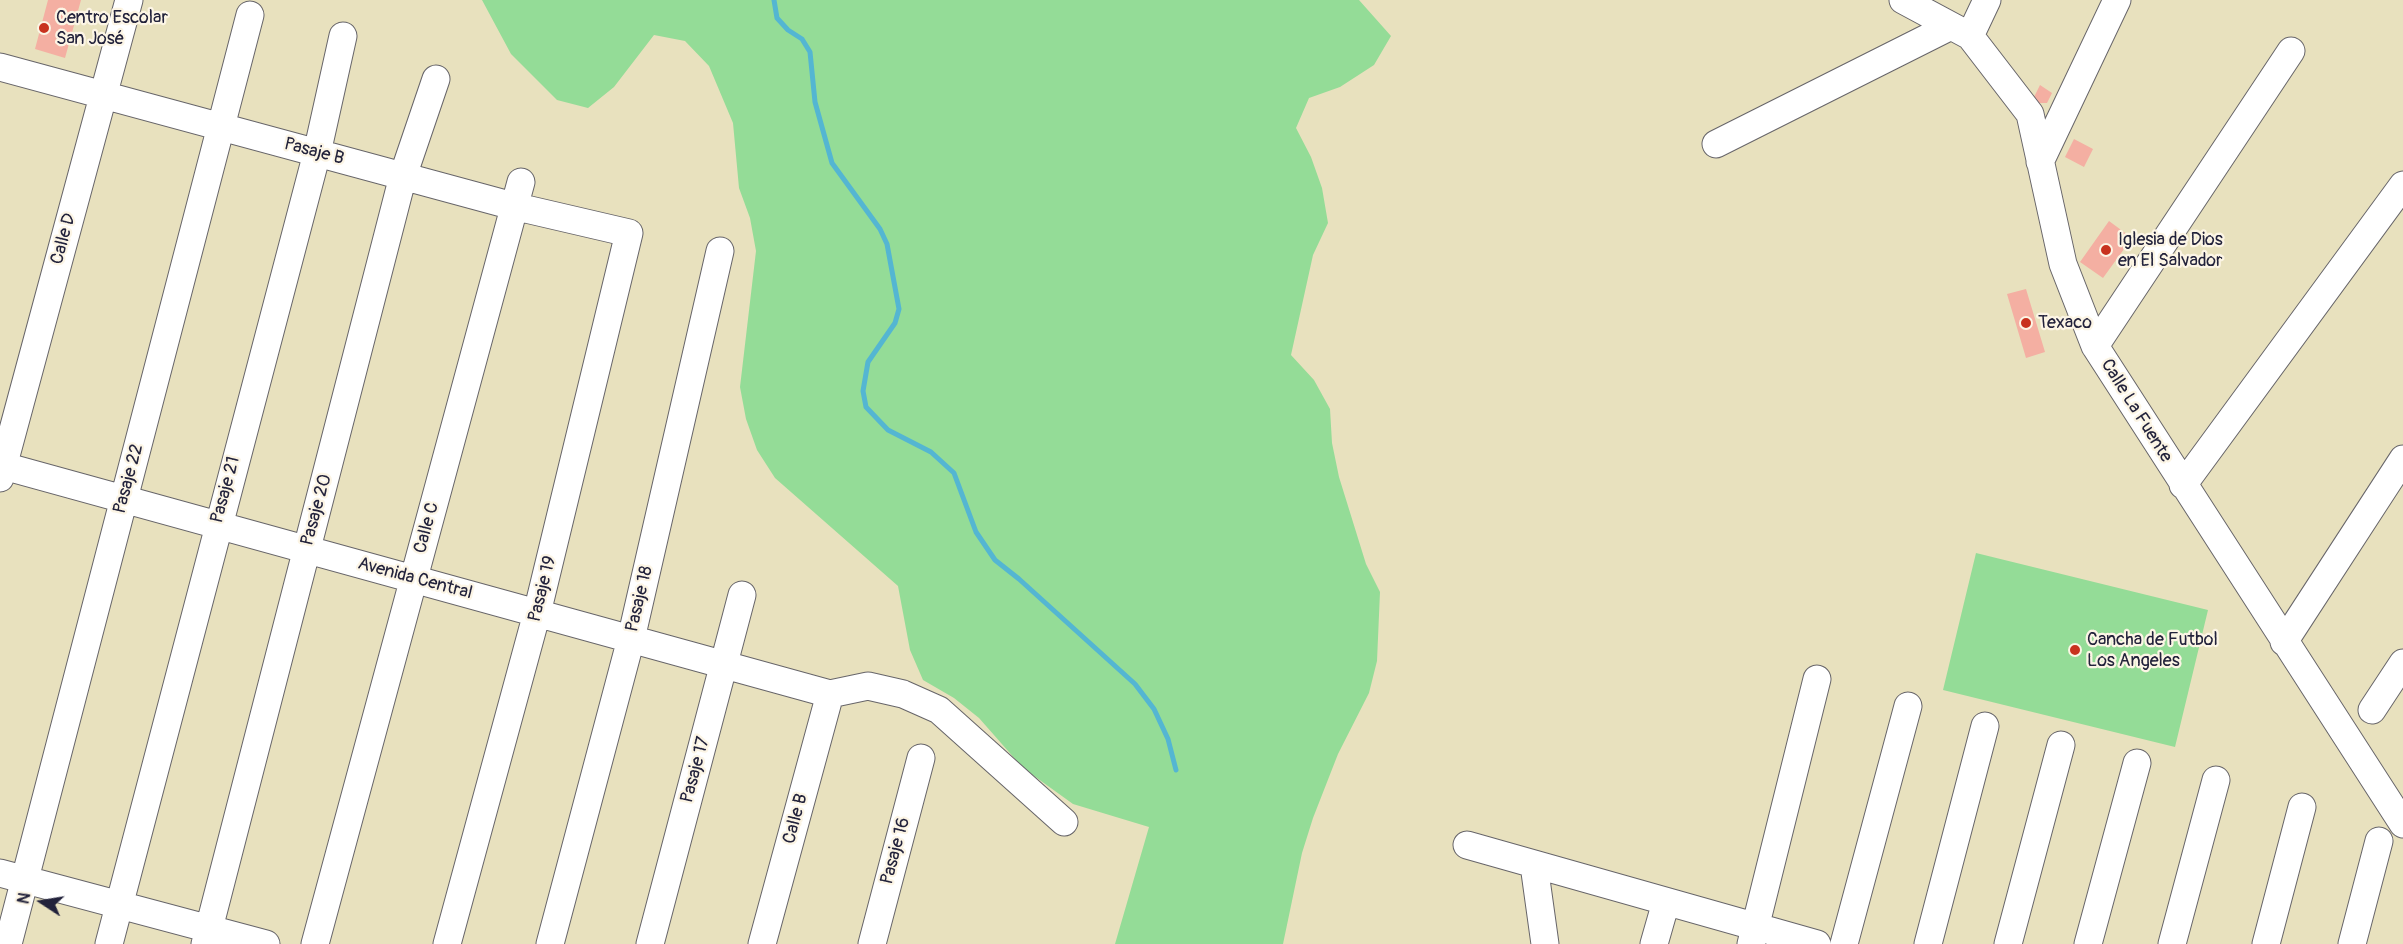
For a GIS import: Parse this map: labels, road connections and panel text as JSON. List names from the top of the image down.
{
  "streets": {
    "street": [
      "Pasaje B",
      "Calle D",
      "Calle La Fuente",
      "Pasaje 22",
      "Pasaje 21",
      "Pasaje 20",
      "Calle C",
      "Avenida Central",
      "Pasaje 19",
      "Pasaje 18",
      "Pasaje 17",
      "Calle B",
      "Pasaje 16"
    ]
  },
  "crossings": [
    ["Pasaje B", "Calle D"],
    ["Pasaje B", "Pasaje 22"],
    ["Pasaje B", "Pasaje 21"],
    ["Pasaje B", "Pasaje 20"],
    ["Pasaje B", "Calle C"],
    ["Pasaje B", "Pasaje 19"],
    ["Calle D", "Avenida Central"],
    ["Pasaje 22", "Avenida Central"],
    ["Pasaje 21", "Avenida Central"],
    ["Pasaje 20", "Avenida Central"],
    ["Calle C", "Avenida Central"],
    ["Avenida Central", "Pasaje 19"],
    ["Avenida Central", "Pasaje 18"],
    ["Avenida Central", "Pasaje 17"],
    ["Avenida Central", "Calle B"]
  ],
  "places": [
    "Centro Escolar San José",
    "Iglesia de Dios en El Salvador",
    "Texaco",
    "Cancha de Futbol Los Angeles"
  ],
  "north": "left"
}
